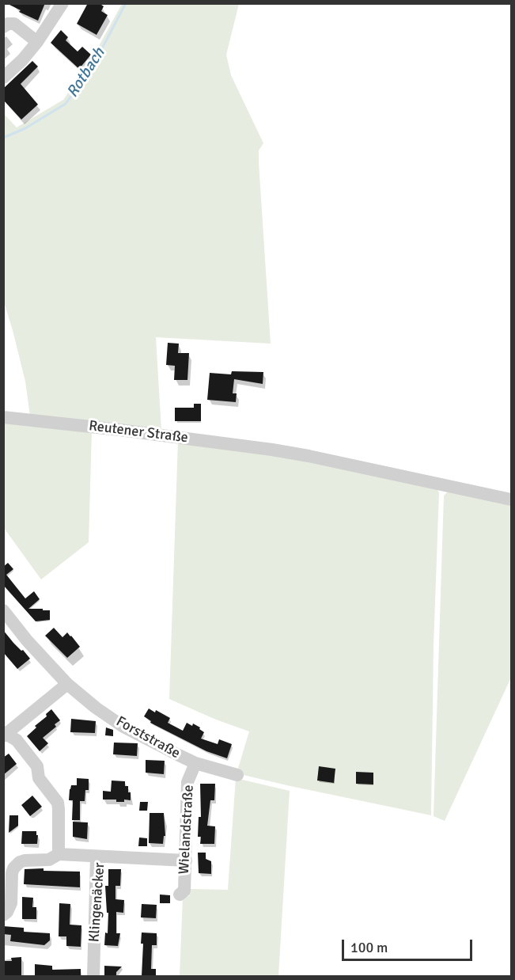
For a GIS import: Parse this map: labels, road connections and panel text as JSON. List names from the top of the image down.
{
  "streets": {
    "street": [
      "Reutener Straße",
      "Forststraße",
      "Wielandstraße",
      "Klingenäcker"
    ]
  },
  "crossings": [
    ["Forststraße", "Wielandstraße"],
    ["Wielandstraße", "Klingenäcker"]
  ],
  "water": ["Rotbach"],
  "scale_bar": "100 m"
}
